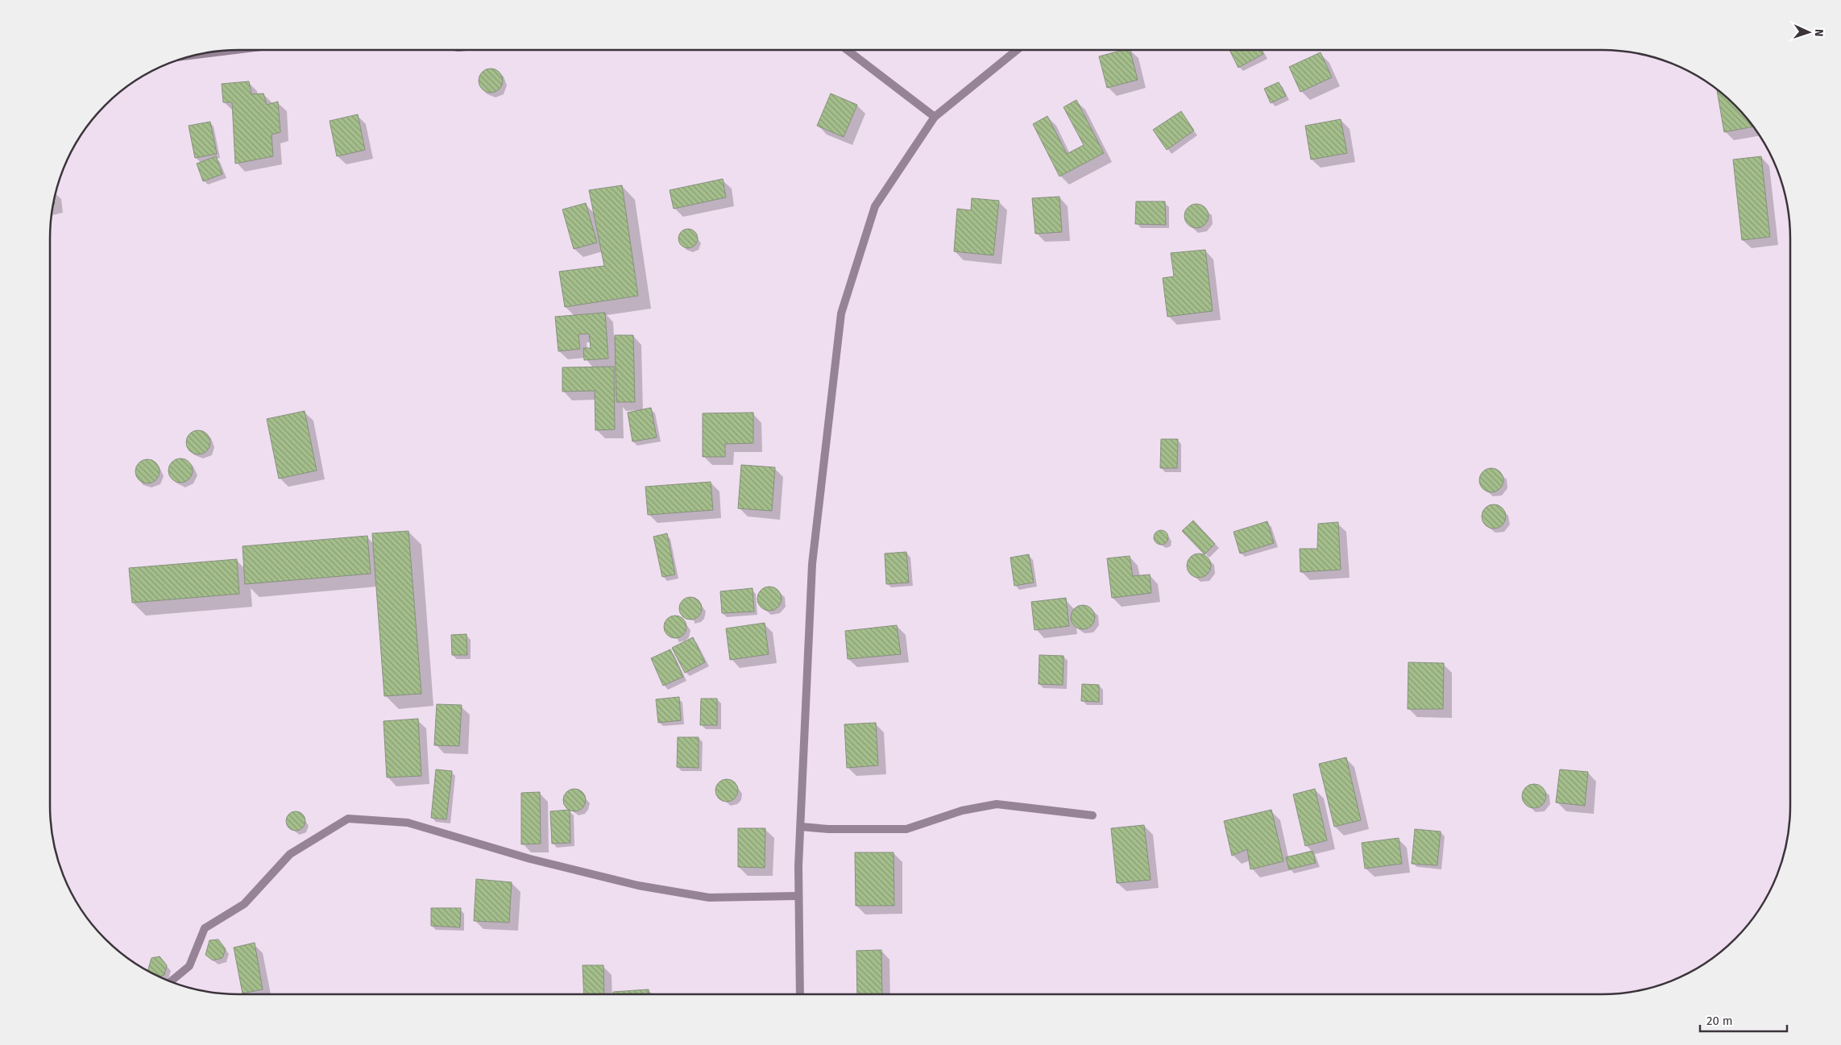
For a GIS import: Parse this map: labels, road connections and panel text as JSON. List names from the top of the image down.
{
  "scale_bar": "20 m",
  "north": "right"
}
